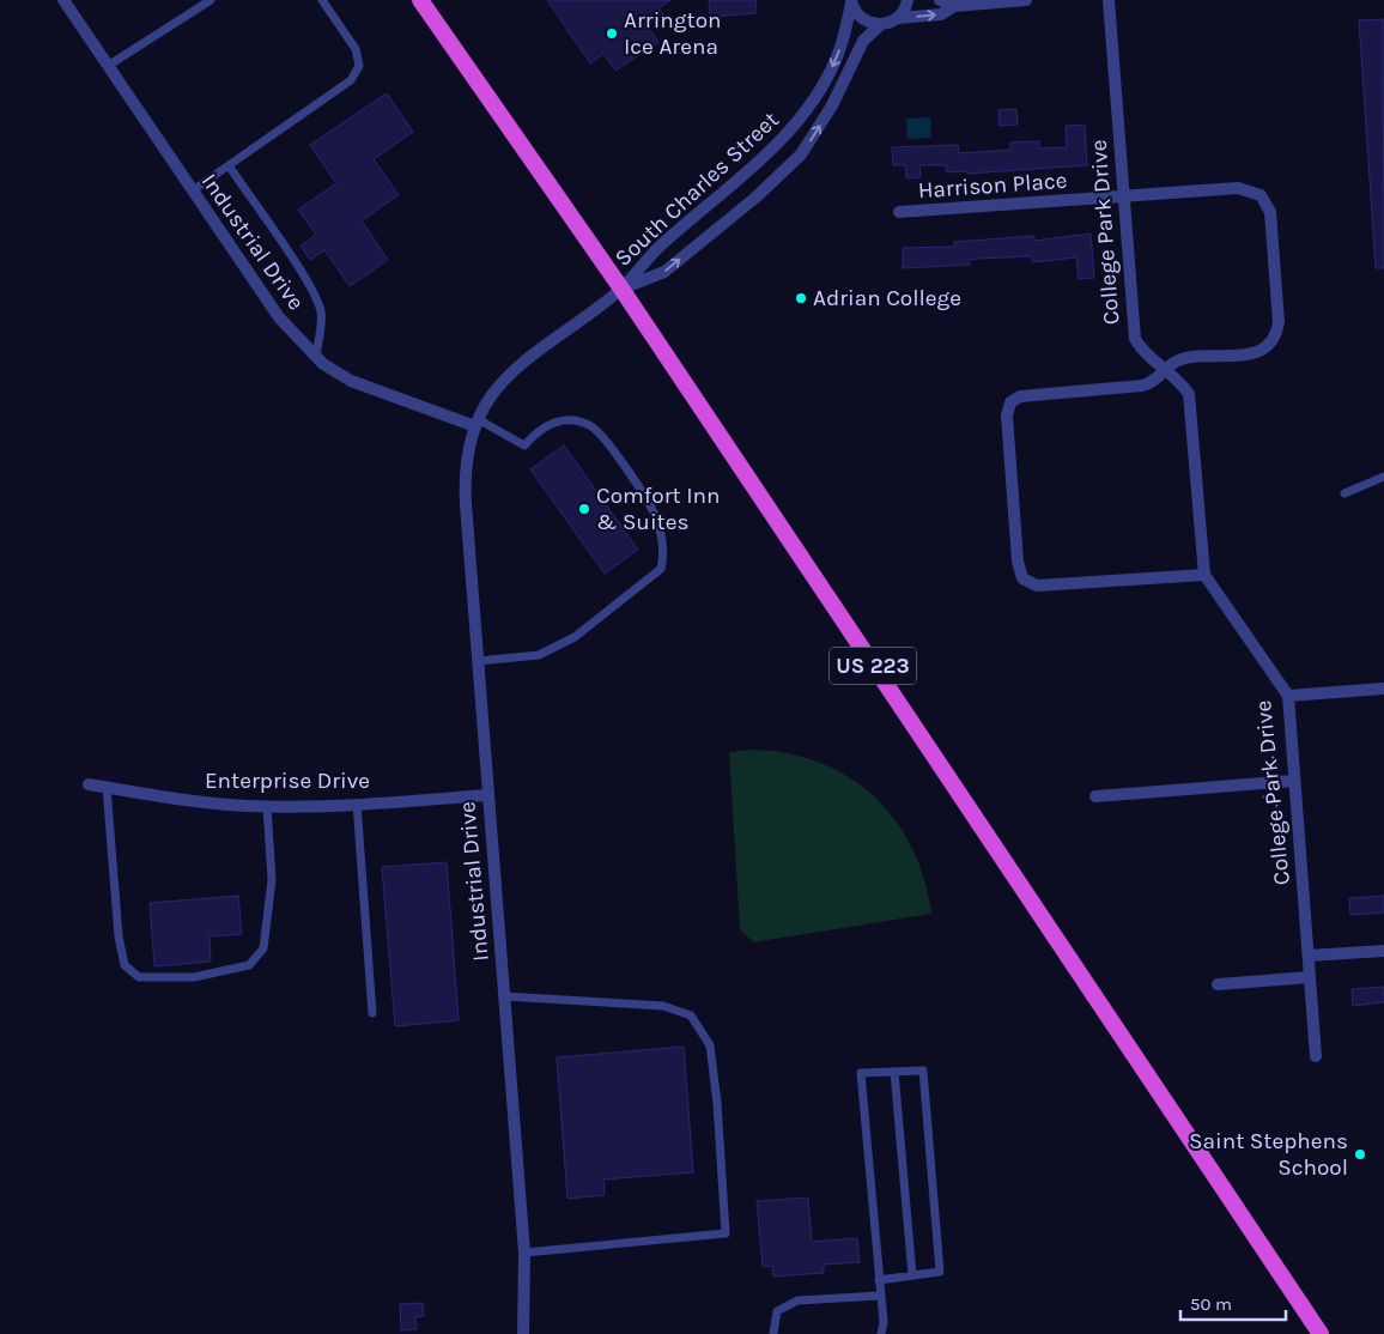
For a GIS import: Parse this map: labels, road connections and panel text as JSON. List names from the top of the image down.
{
  "streets": {
    "highway": ["US 223"],
    "street": [
      "Harrison Place",
      "South Charles Street",
      "College Park Drive",
      "Industrial Drive",
      "Enterprise Drive"
    ]
  },
  "crossings": [
    ["Harrison Place", "College Park Drive"],
    ["South Charles Street", "Industrial Drive"],
    ["South Charles Street", "US 223"],
    ["Industrial Drive", "US 223"],
    ["Industrial Drive", "Enterprise Drive"]
  ],
  "places": [
    "Arrington Ice Arena",
    "Adrian College",
    "Comfort Inn & Suites",
    "Saint Stephens School"
  ],
  "scale_bar": "50 m"
}
